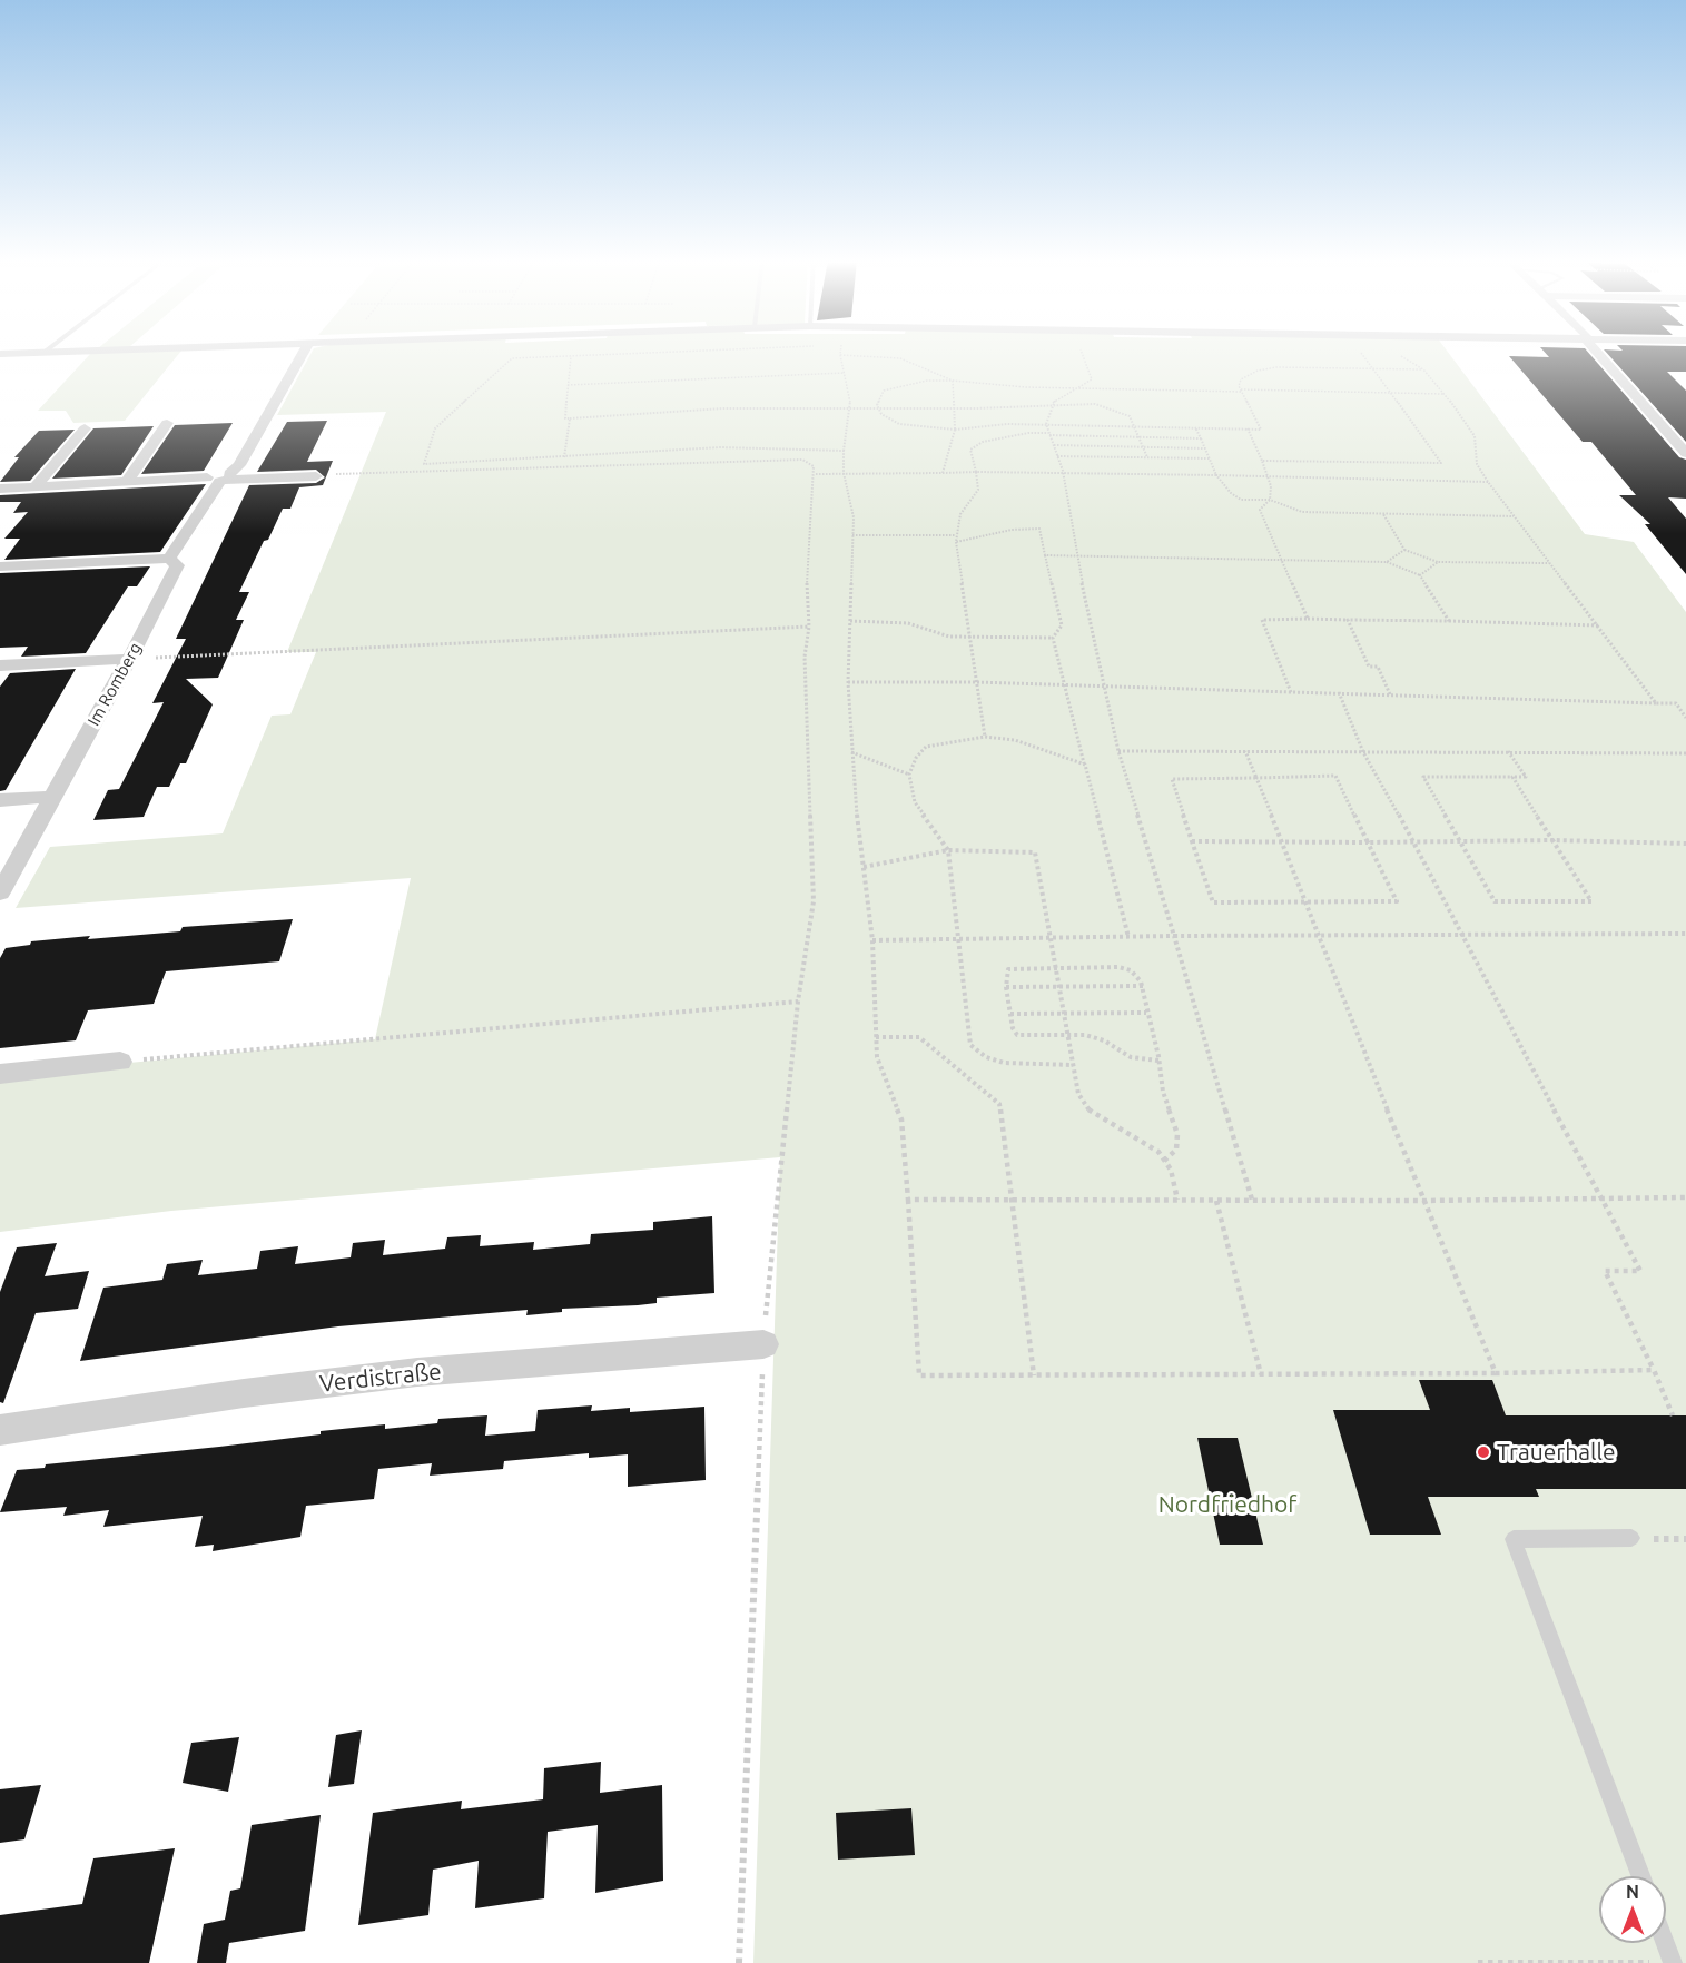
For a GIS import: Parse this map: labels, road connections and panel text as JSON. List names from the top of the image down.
{
  "streets": {
    "street": ["Im Romberg", "Verdistraße"]
  },
  "parks": ["Nordfriedhof"],
  "places": ["Trauerhalle"],
  "north": "top"
}
